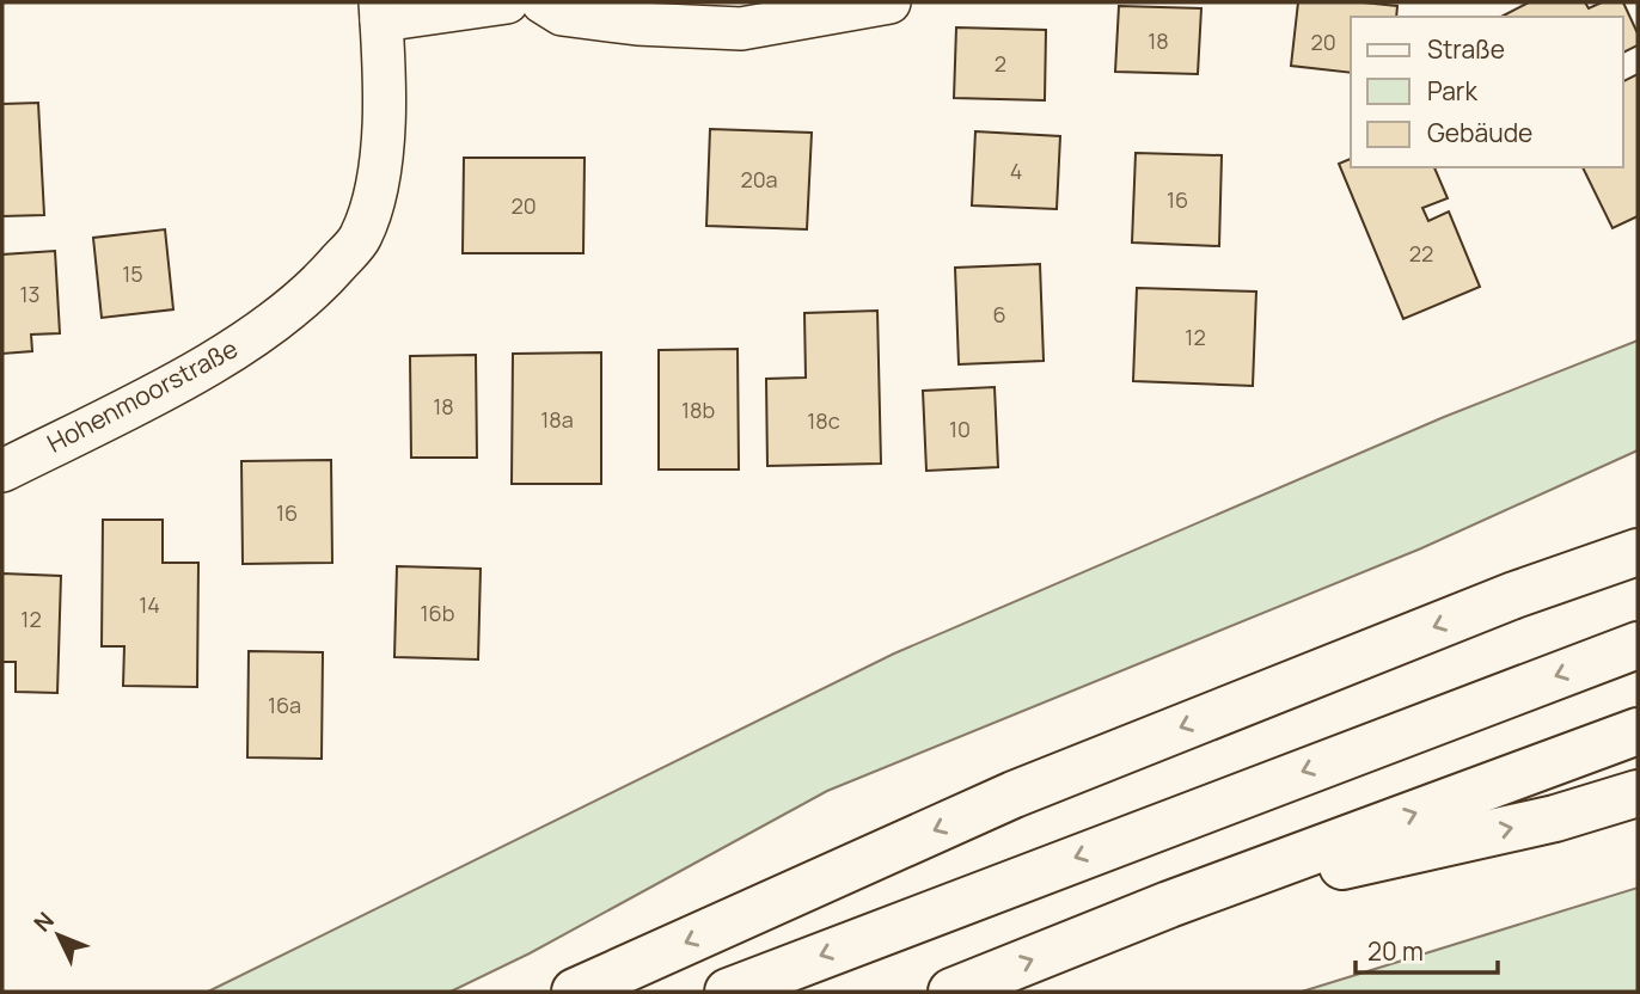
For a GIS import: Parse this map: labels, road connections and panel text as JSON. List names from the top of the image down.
{
  "streets": {
    "street": ["Hohenmoorstraße"]
  },
  "house_numbers": [
    "18",
    "20",
    "2",
    "4",
    "20a",
    "16",
    "20",
    "22",
    "15",
    "13",
    "6",
    "12",
    "18",
    "18b",
    "18a",
    "18c",
    "10",
    "16",
    "14",
    "16b",
    "12",
    "16a"
  ],
  "legend": ["Straße", "Park", "Gebäude"],
  "scale_bar": "20 m",
  "north": "top left"
}
